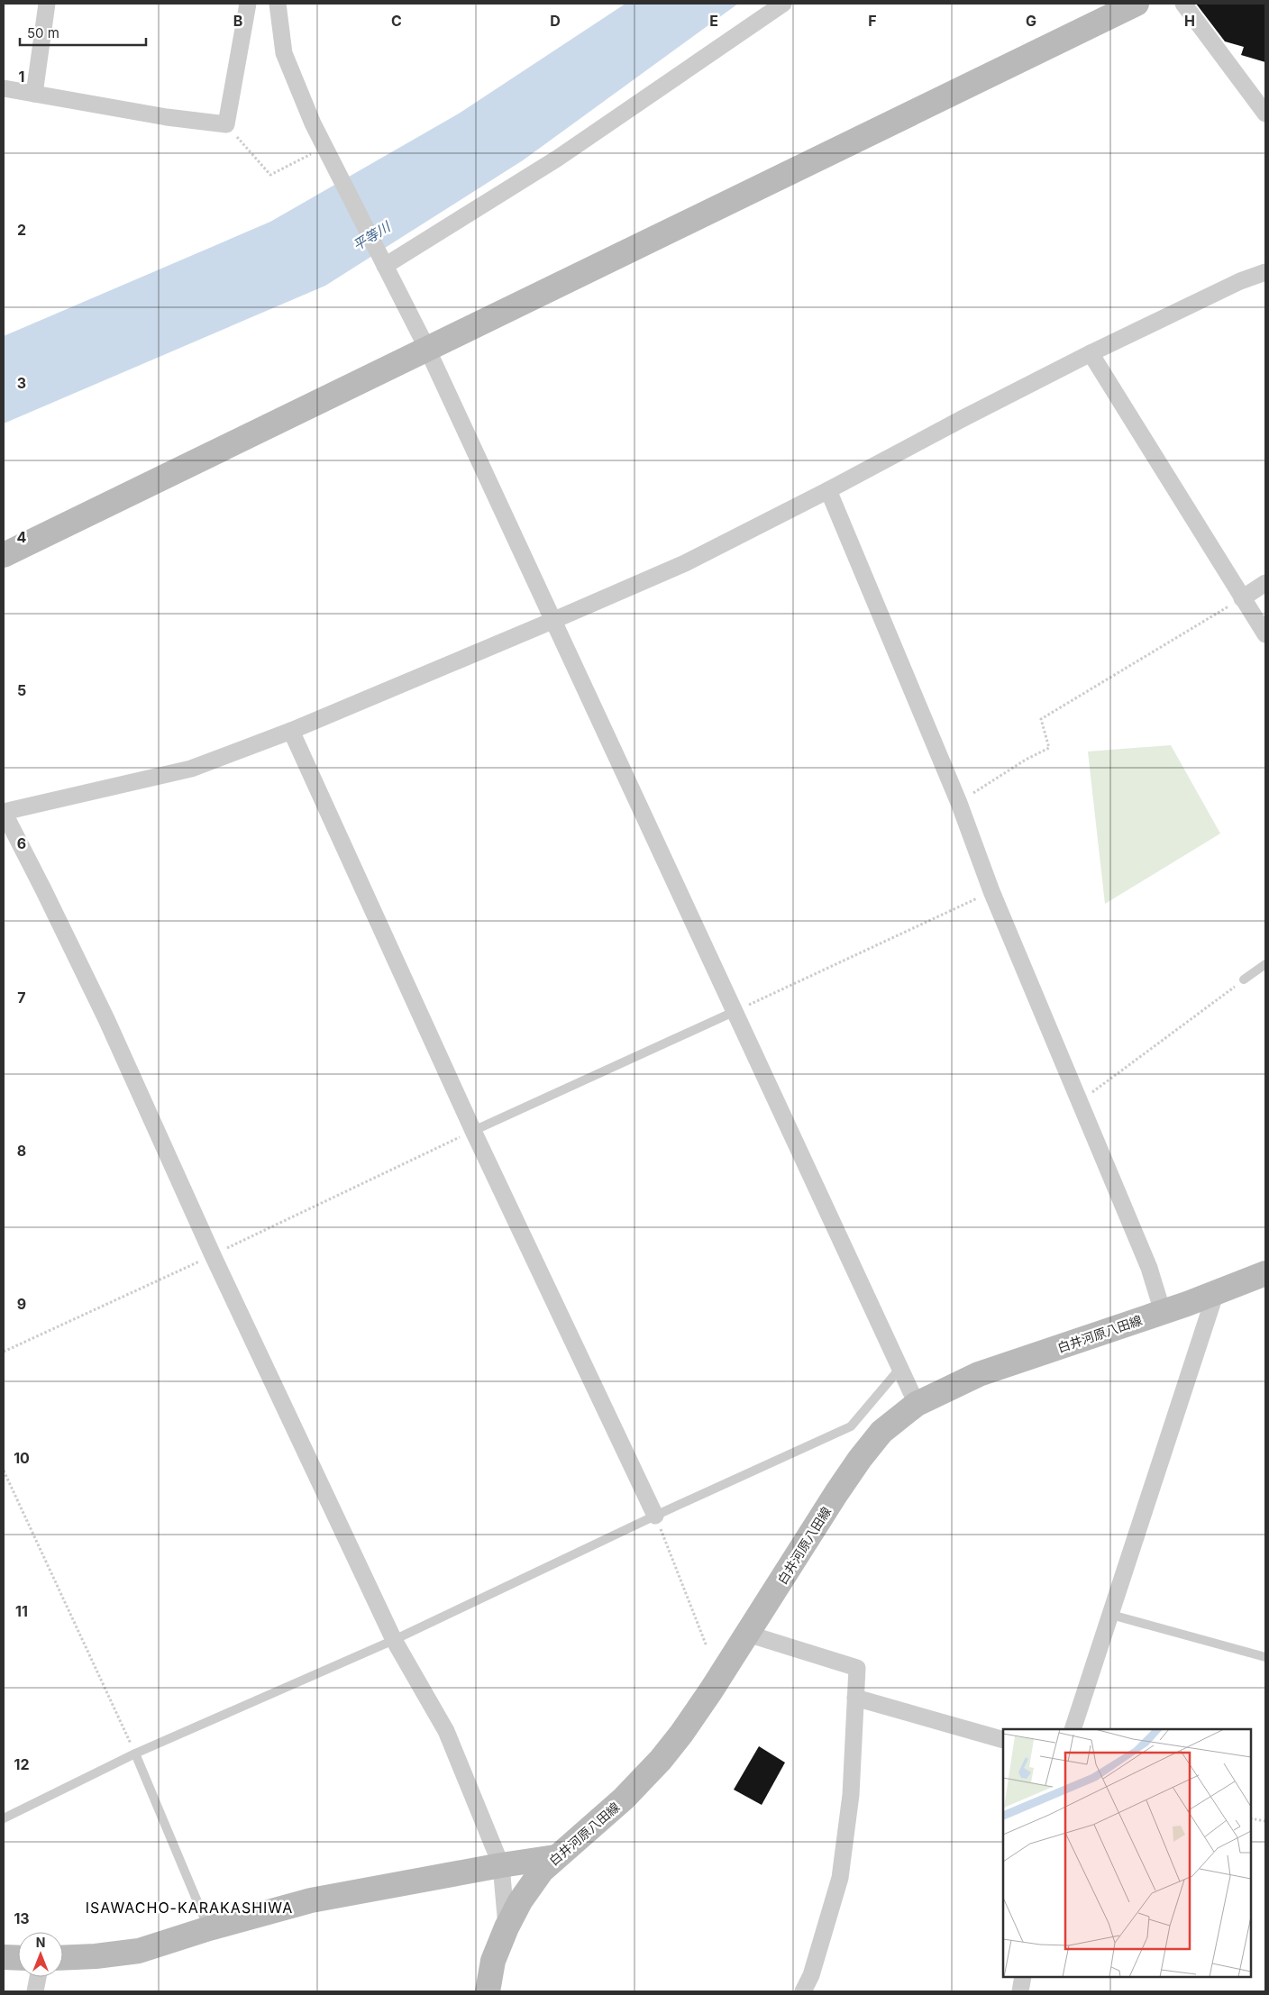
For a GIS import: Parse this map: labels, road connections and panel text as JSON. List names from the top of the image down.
{
  "streets": {
    "street": ["白井河原八田線"]
  },
  "districts": ["ISAWACHO-KARAKASHIWA"],
  "water": ["平等川"],
  "scale_bar": "50 m",
  "north": "top",
  "grid": {
    "columns": [
      "B",
      "C",
      "D",
      "E",
      "F",
      "G",
      "H"
    ],
    "rows": [
      "1",
      "2",
      "3",
      "4",
      "5",
      "6",
      "7",
      "8",
      "9",
      "10",
      "11",
      "12",
      "13"
    ]
  }
}
